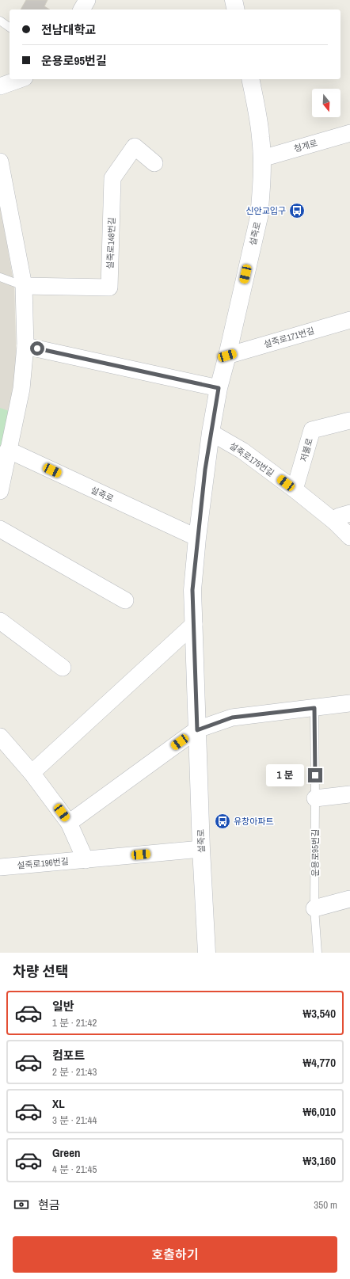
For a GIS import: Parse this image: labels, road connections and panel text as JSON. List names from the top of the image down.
{
  "streets": {
    "main road": ["설죽로"],
    "street": [
      "청계로",
      "설죽로148번길",
      "설죽로171번길",
      "저불로",
      "설죽로175번길",
      "설죽로196번길"
    ],
    "lane": ["운용로95번길"]
  },
  "crossings": [
    ["청계로", "설죽로"],
    ["설죽로", "설죽로171번길"],
    ["설죽로", "설죽로175번길"],
    ["설죽로", "설죽로196번길"],
    ["저불로", "설죽로175번길"]
  ],
  "places": {
    "bus stop": ["신안교입구", "유창아파트"]
  },
  "north": "bottom",
  "page": {
    "banner": ["전남대학교", "운용로95번길"],
    "bubble": "1 분",
    "heading": "차량 선택",
    "list": [
      {
        "name": "일반",
        "note": "1 분 · 21:42",
        "value": "₩3,540"
      },
      {
        "name": "컴포트",
        "note": "2 분 · 21:43",
        "value": "₩4,770"
      },
      {
        "name": "XL",
        "note": "3 분 · 21:44",
        "value": "₩6,010"
      },
      {
        "name": "Green",
        "note": "4 분 · 21:45",
        "value": "₩3,160"
      }
    ],
    "pay": ["현금", "350 m"],
    "buttons": "호출하기"
  }
}
